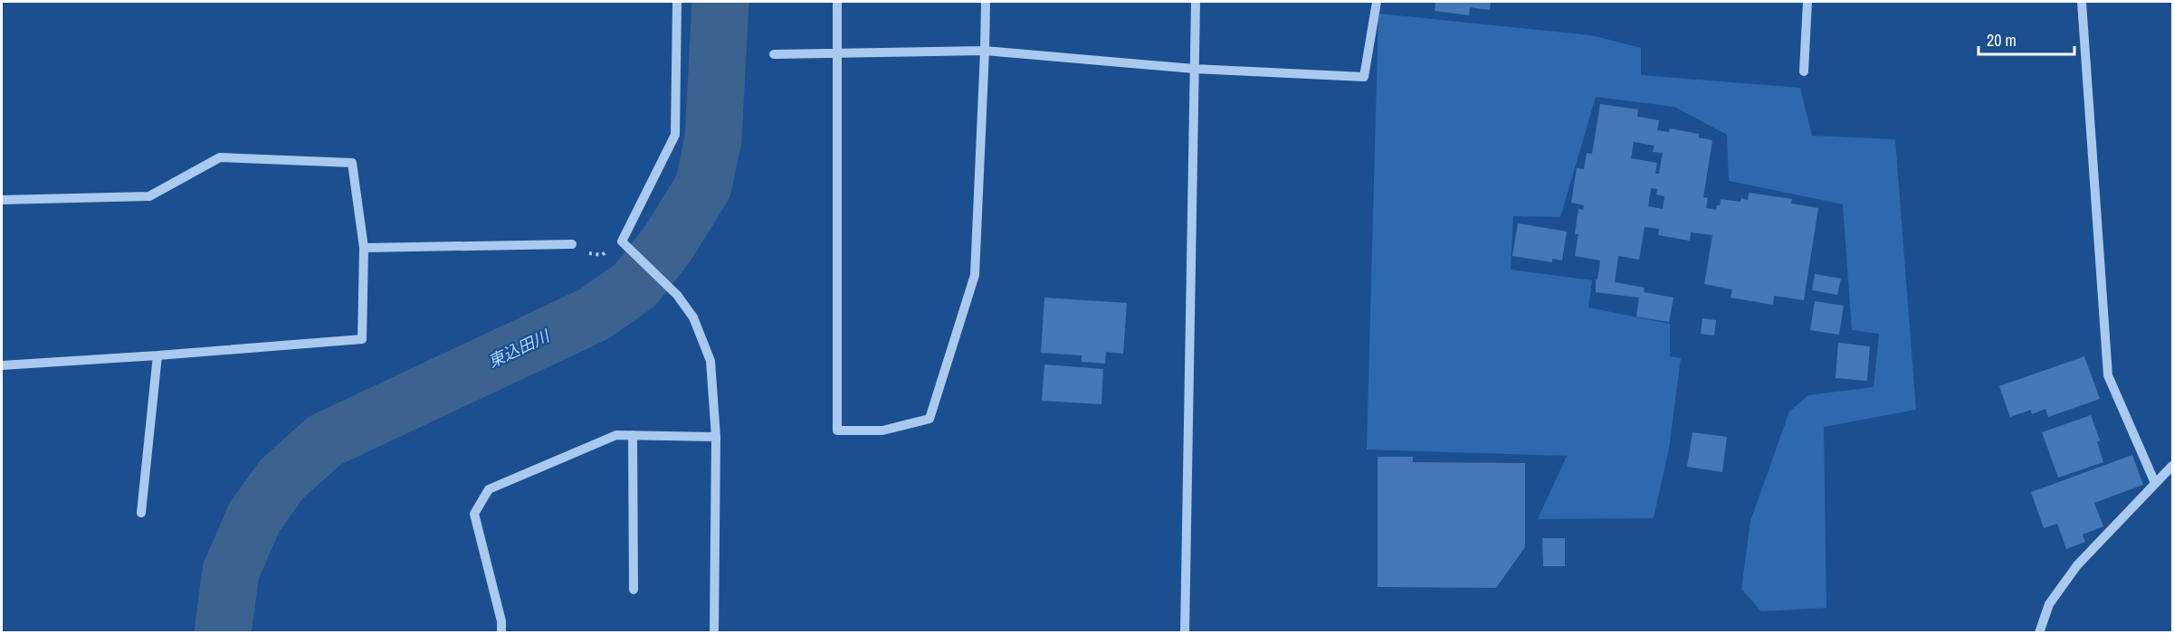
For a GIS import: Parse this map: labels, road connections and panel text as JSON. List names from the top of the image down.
{
  "water": ["東込田川"],
  "scale_bar": "20 m"
}
